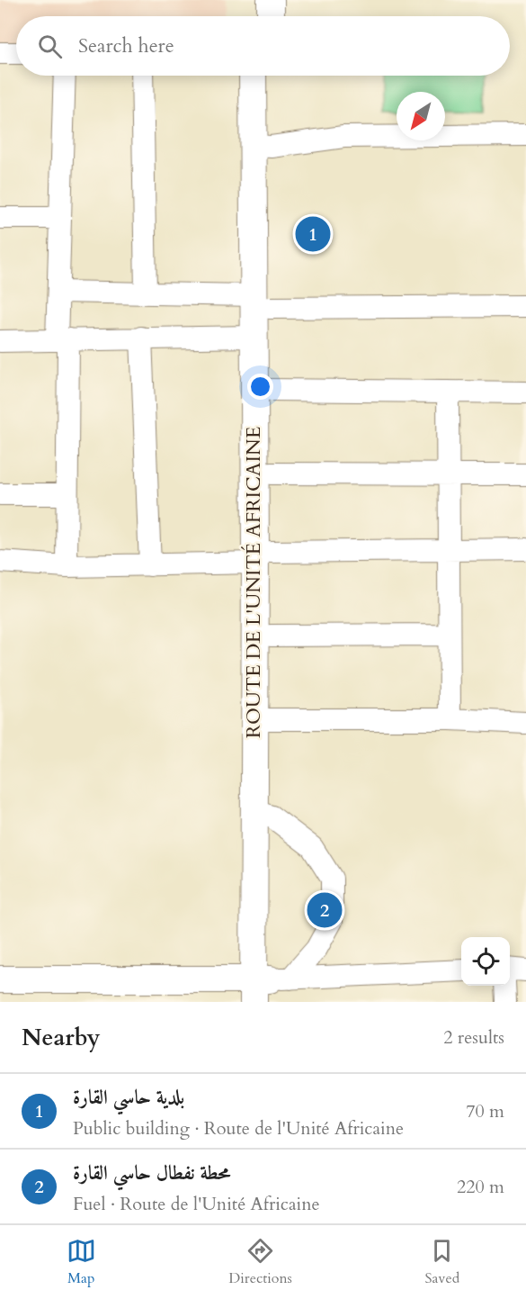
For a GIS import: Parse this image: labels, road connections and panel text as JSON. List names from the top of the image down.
{
  "streets": {
    "main road": ["ROUTE DE L'UNITÉ AFRICAINE"]
  },
  "north": "bottom left",
  "page": {
    "search": "Search here",
    "pins": ["1", "2"],
    "heading": ["Nearby", "2 results"],
    "list": [
      {
        "mark": "1",
        "name": "بلدية حاسي القارة",
        "note": "Public building · Route de l'Unité Africaine",
        "value": "70 m"
      },
      {
        "mark": "2",
        "name": "محطة نفطال حاسي القارة",
        "note": "Fuel · Route de l'Unité Africaine",
        "value": "220 m"
      }
    ],
    "nav": ["Map", "Directions", "Saved"]
  }
}
